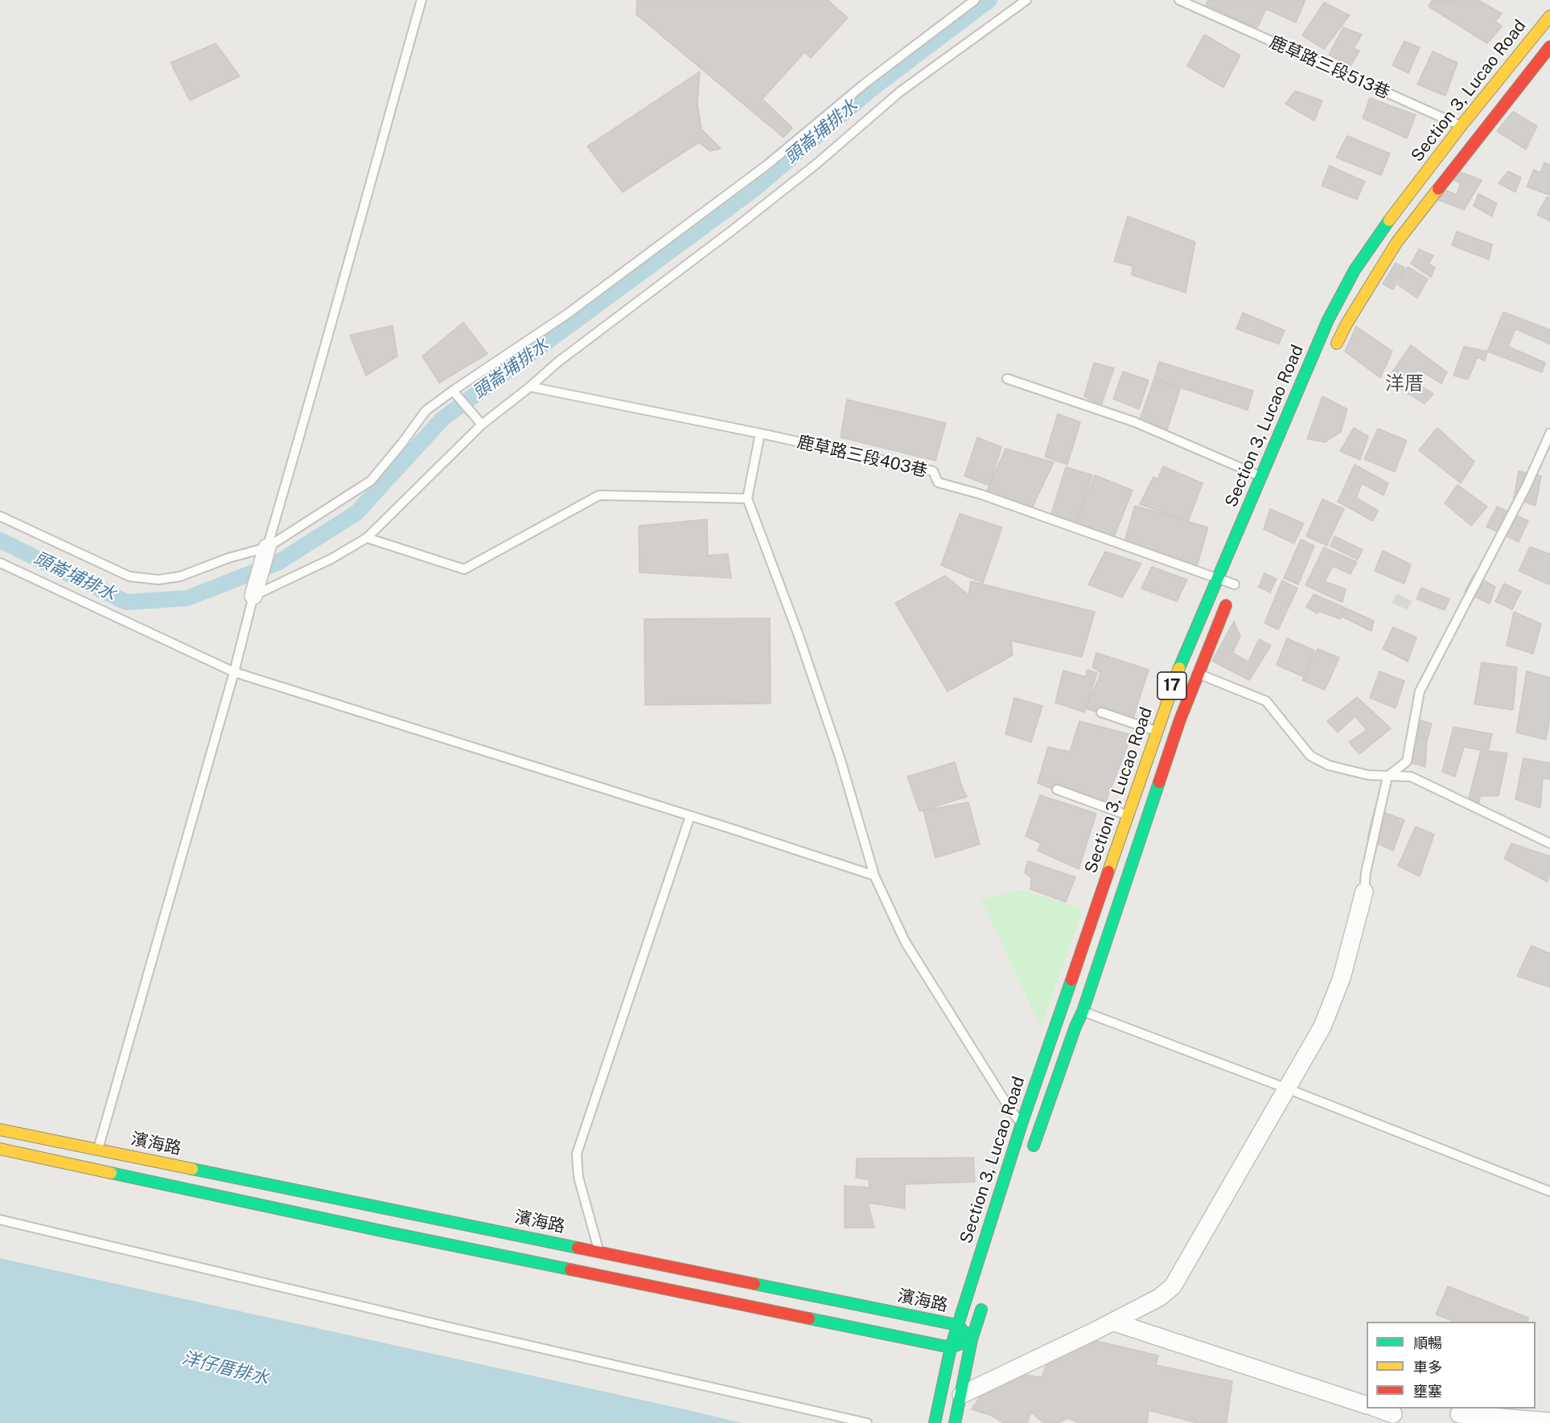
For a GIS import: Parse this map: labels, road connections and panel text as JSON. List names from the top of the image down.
{
  "streets": {
    "main road": ["Section 3, Lucao Road", "17", "濱海路"],
    "lane": ["鹿草路三段513巷", "鹿草路三段403巷"]
  },
  "crossings": [
    ["鹿草路三段513巷", "Section 3, Lucao Road"],
    ["Section 3, Lucao Road", "鹿草路三段403巷"],
    ["Section 3, Lucao Road", "濱海路"]
  ],
  "districts": ["洋厝"],
  "water": ["頭崙埔排水", "洋仔厝排水"],
  "legend": ["順暢", "車多", "壅塞"]
}
